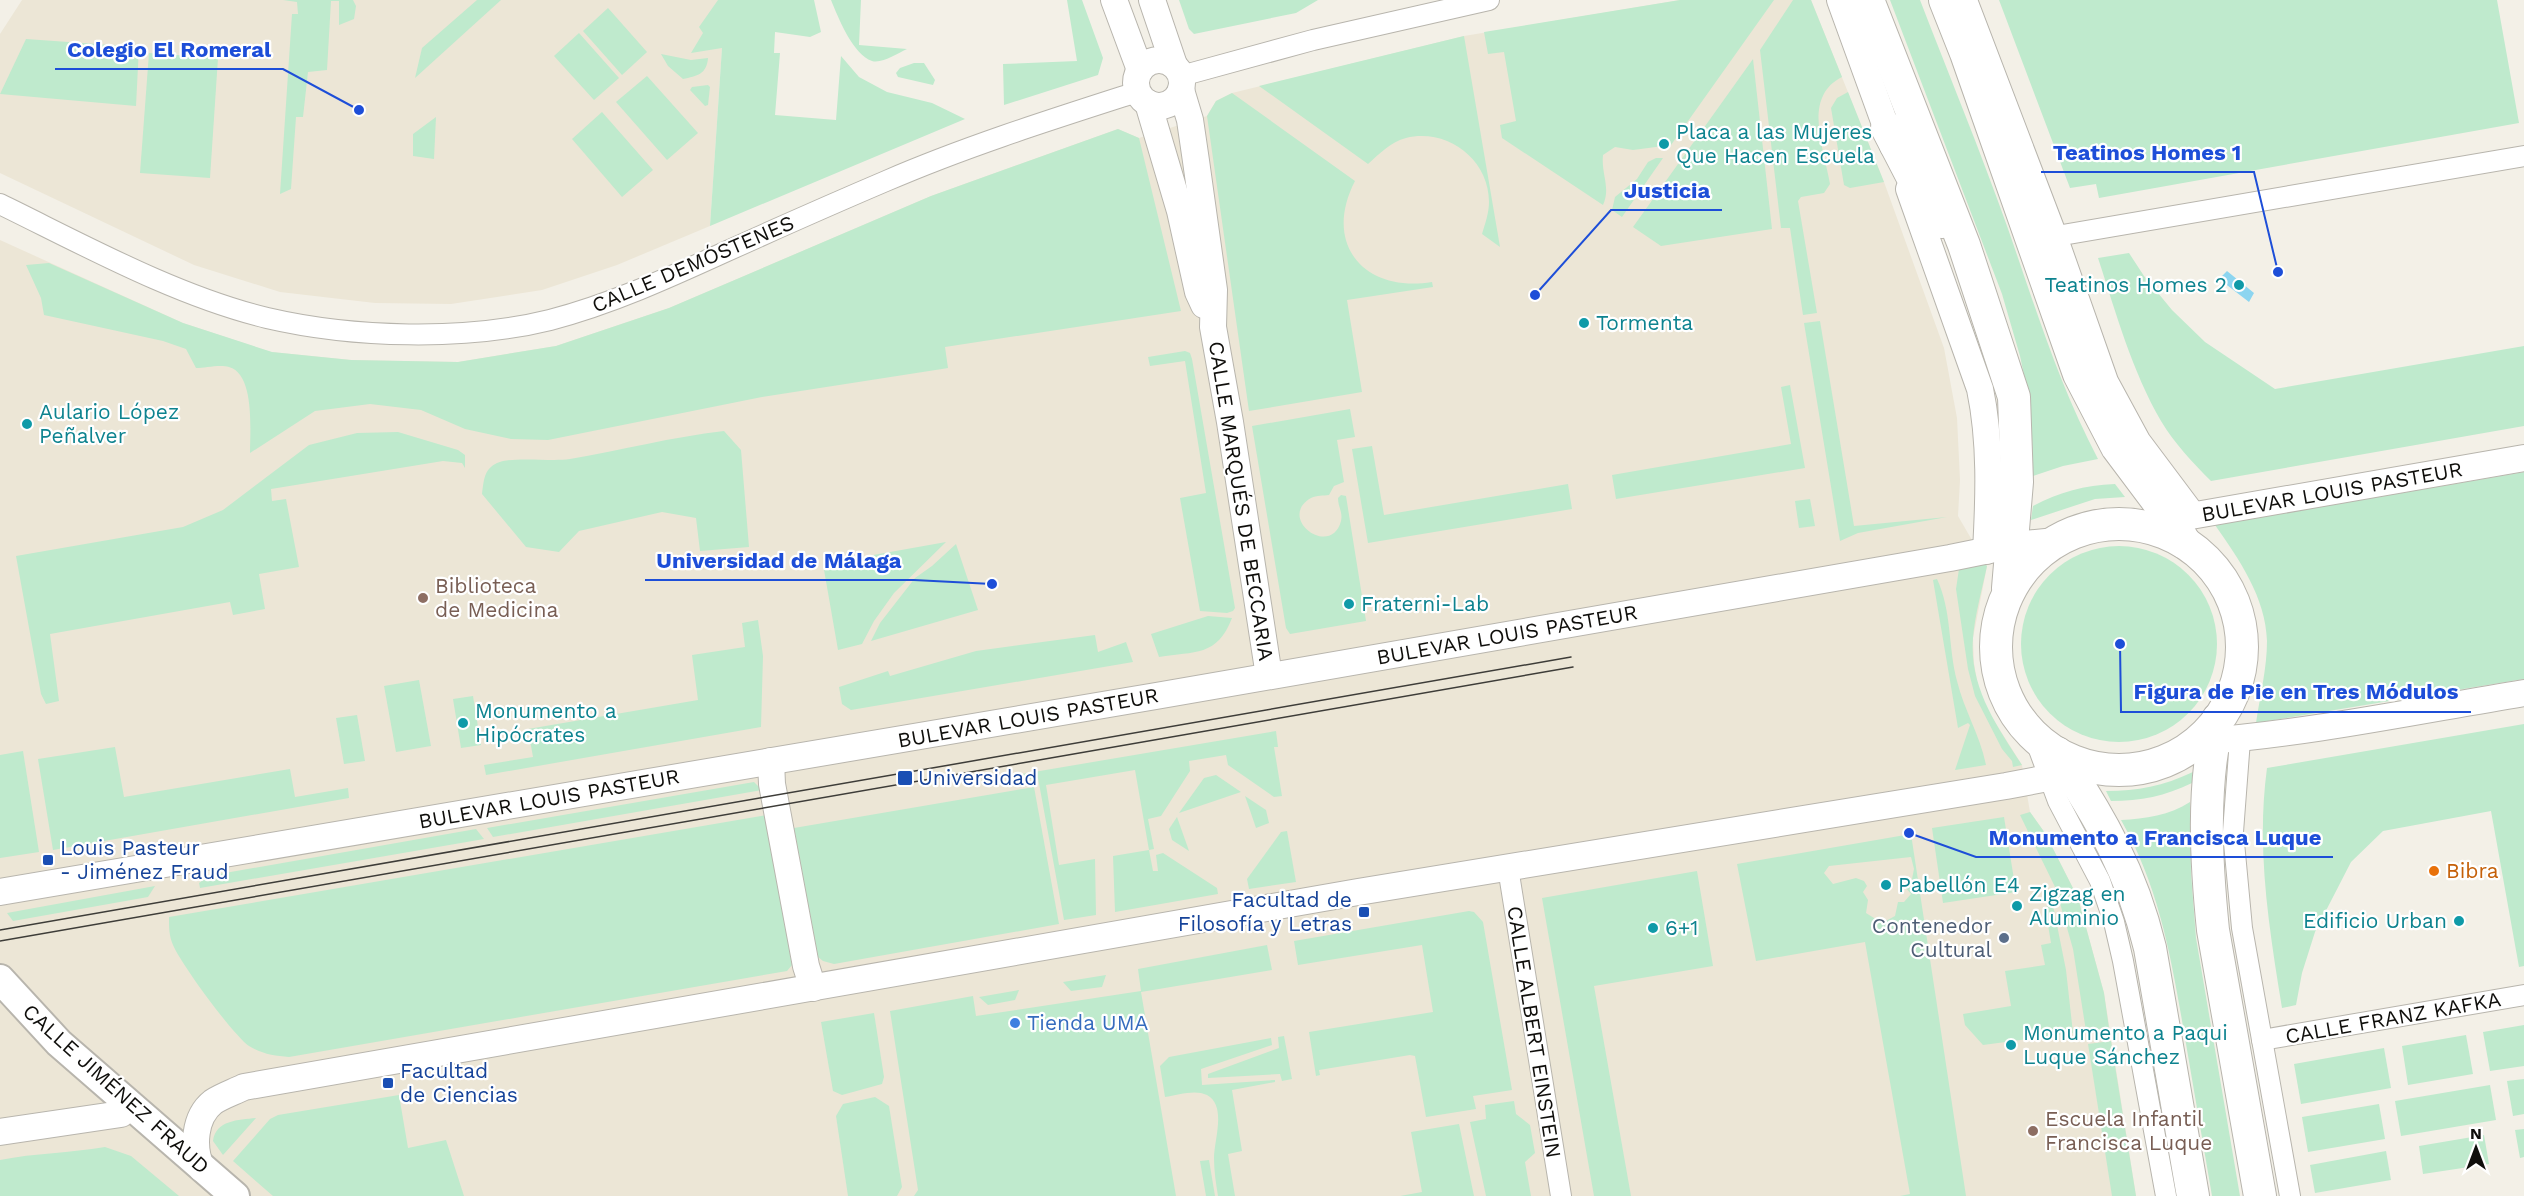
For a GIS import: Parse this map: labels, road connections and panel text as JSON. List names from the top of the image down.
{
  "streets": {
    "main road": ["CALLE JIMÉNEZ FRAUD"],
    "street": [
      "CALLE DEMÓSTENES",
      "BULEVAR LOUIS PASTEUR",
      "CALLE MARQUÉS DE BECCARIA",
      "CALLE FRANZ KAFKA",
      "CALLE ALBERT EINSTEIN"
    ]
  },
  "crossings": [
    ["CALLE DEMÓSTENES", "CALLE MARQUÉS DE BECCARIA"],
    ["BULEVAR LOUIS PASTEUR", "CALLE MARQUÉS DE BECCARIA"]
  ],
  "places": {
    "other": [
      "Colegio El Romeral",
      "Placa a las Mujeres Que Hacen Escuela",
      "Teatinos Homes 1",
      "Teatinos Homes 2",
      "Justicia",
      "Tormenta",
      "Aulario López Peñalver",
      "Universidad de Málaga",
      "Biblioteca de Medicina",
      "Fraterni-Lab",
      "Figura de Pie en Tres Módulos",
      "Monumento a Hipócrates",
      "Monumento a Francisca Luque",
      "Bibra",
      "Pabellón E4",
      "Zigzag en Aluminio",
      "Edificio Urban",
      "6+1",
      "Contenedor Cultural",
      "Tienda UMA",
      "Monumento a Paqui Luque Sánchez",
      "Escuela Infantil Francisca Luque"
    ],
    "transit": [
      "Universidad",
      "Louis Pasteur - Jiménez Fraud",
      "Facultad de Filosofía y Letras",
      "Facultad de Ciencias"
    ]
  },
  "north": "top"
}
